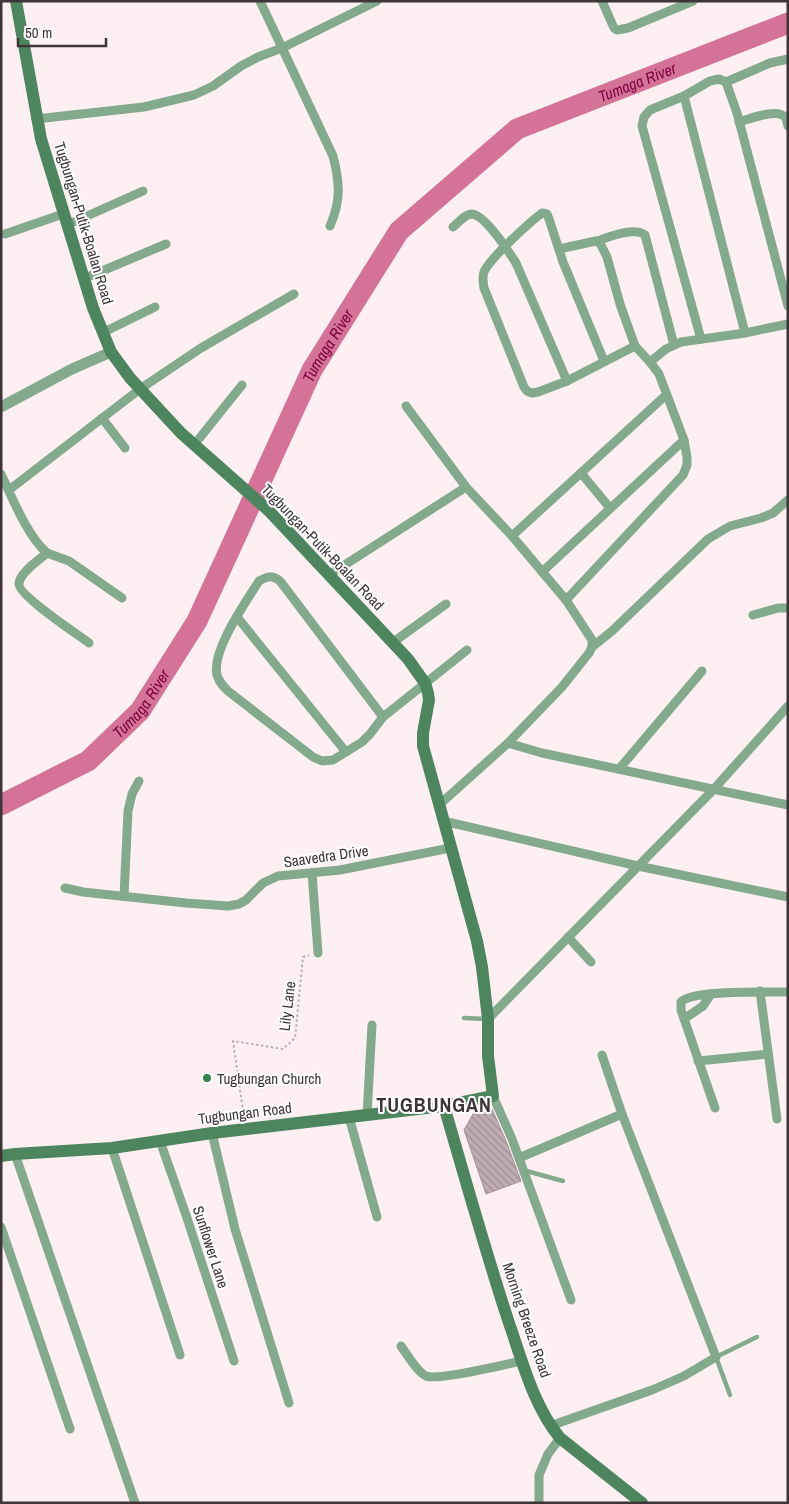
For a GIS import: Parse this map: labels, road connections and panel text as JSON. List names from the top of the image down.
{
  "streets": {
    "main road": ["Tugbungan-Putik-Boalan Road", "Tugbungan Road", "Morning Breeze Road"],
    "street": ["Saavedra Drive", "Sunflower Lane"],
    "path": ["Lily Lane"]
  },
  "crossings": [
    ["Tugbungan-Putik-Boalan Road", "Saavedra Drive"],
    ["Tugbungan-Putik-Boalan Road", "Tugbungan Road"],
    ["Lily Lane", "Tugbungan Road"],
    ["Tugbungan Road", "Sunflower Lane"],
    ["Tugbungan Road", "Morning Breeze Road"]
  ],
  "districts": ["TUGBUNGAN"],
  "water": ["Tumaga River"],
  "places": ["Tugbungan Church"],
  "scale_bar": "50 m"
}
